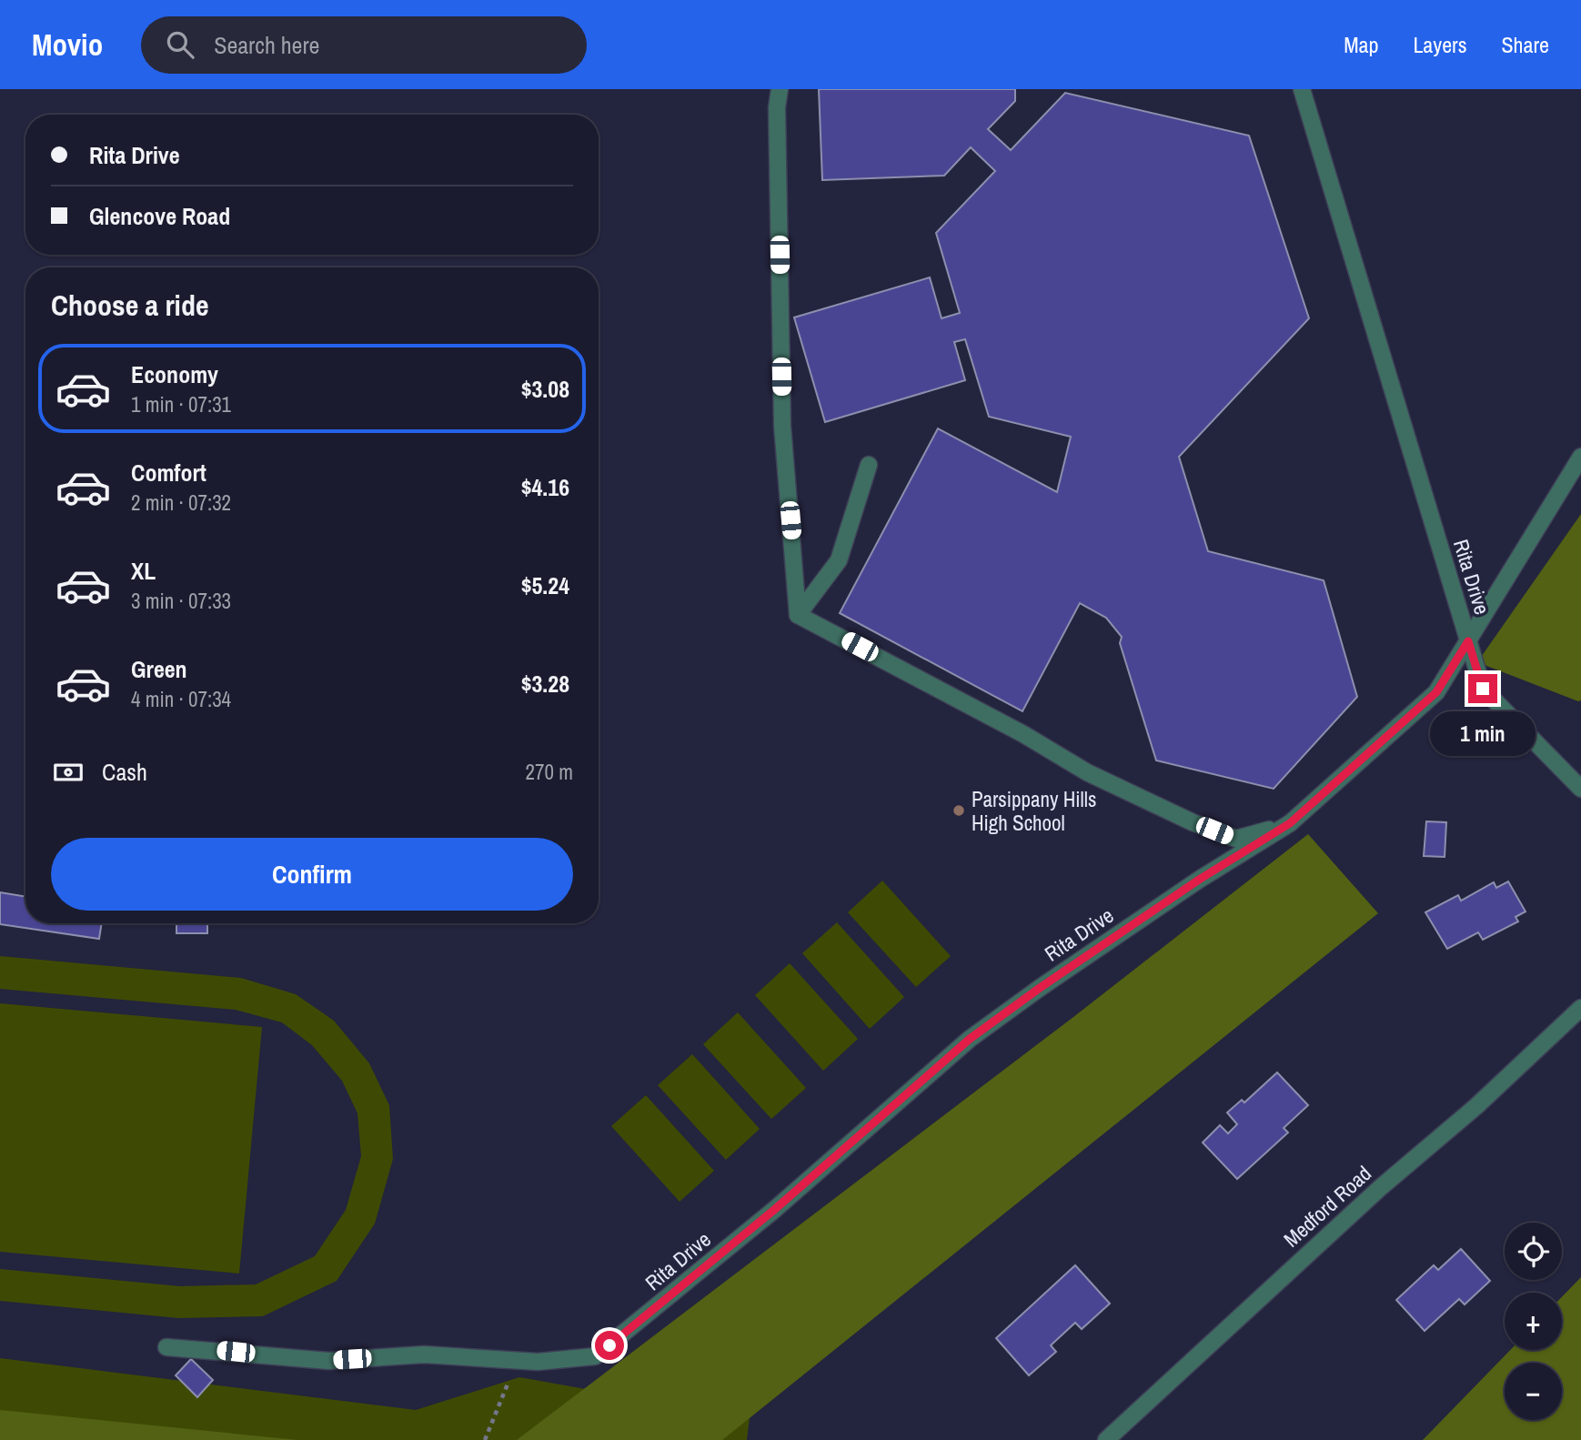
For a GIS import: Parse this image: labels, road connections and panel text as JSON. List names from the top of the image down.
{
  "streets": {
    "street": ["Rita Drive", "Medford Road"]
  },
  "places": ["Parsippany Hills High School"],
  "page": {
    "header": "Movio",
    "search": "Search here",
    "nav": ["Map", "Layers", "Share"],
    "banner": ["Rita Drive", "Glencove Road"],
    "heading": "Choose a ride",
    "list": [
      {
        "name": "Economy",
        "note": "1 min · 07:31",
        "value": "$3.08"
      },
      {
        "name": "Comfort",
        "note": "2 min · 07:32",
        "value": "$4.16"
      },
      {
        "name": "XL",
        "note": "3 min · 07:33",
        "value": "$5.24"
      },
      {
        "name": "Green",
        "note": "4 min · 07:34",
        "value": "$3.28"
      }
    ],
    "bubble": "1 min",
    "pay": ["Cash", "270 m"],
    "buttons": "Confirm",
    "map_buttons": ["+", "−"]
  }
}
